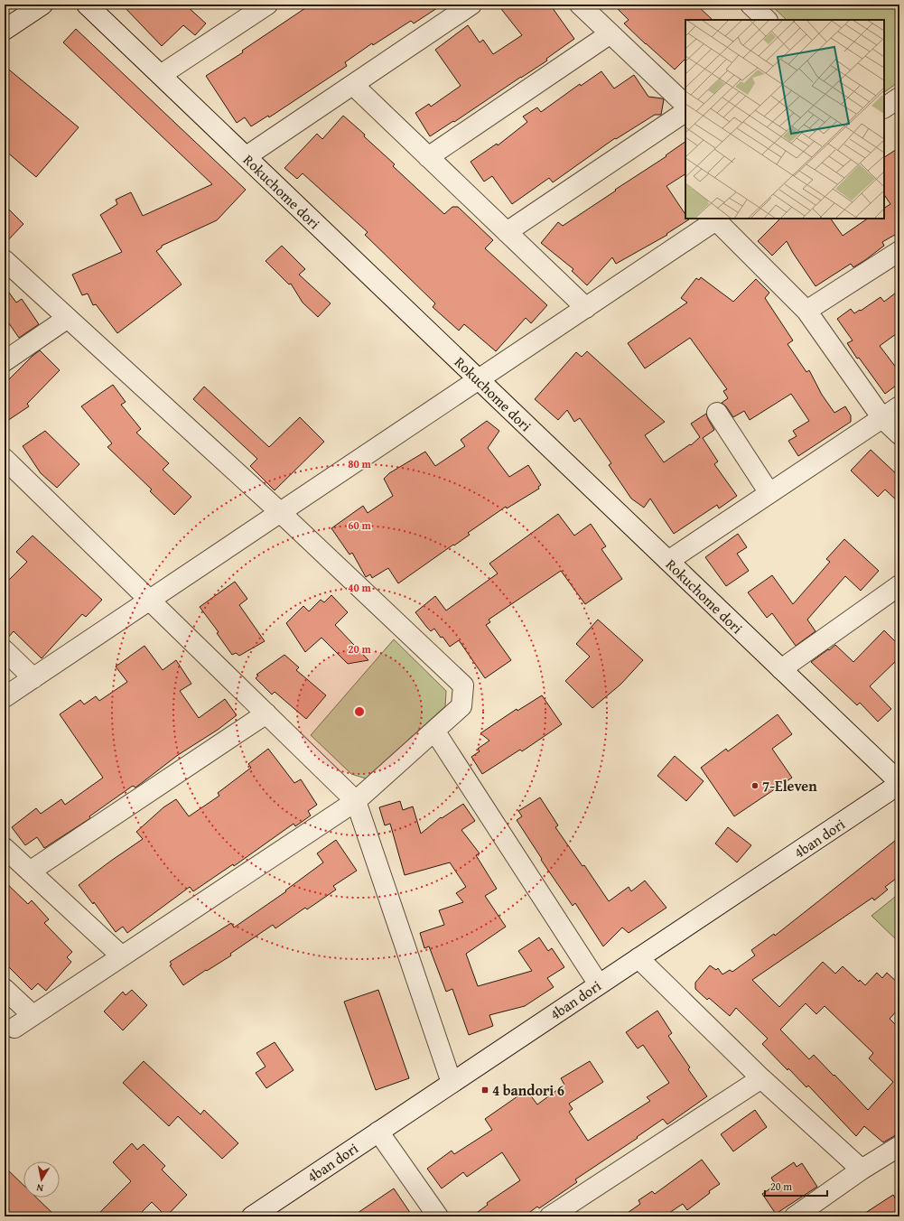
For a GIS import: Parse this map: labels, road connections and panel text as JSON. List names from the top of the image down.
{
  "streets": {
    "street": ["Rokuchome dori", "4ban dori"]
  },
  "crossings": [
    ["Rokuchome dori", "4ban dori"]
  ],
  "places": {
    "other": ["7-Eleven"],
    "transit": ["4 bandori 6"]
  },
  "scale_bar": "20 m",
  "north": "bottom",
  "rings": [
    "80 m",
    "60 m",
    "40 m",
    "20 m"
  ]
}
